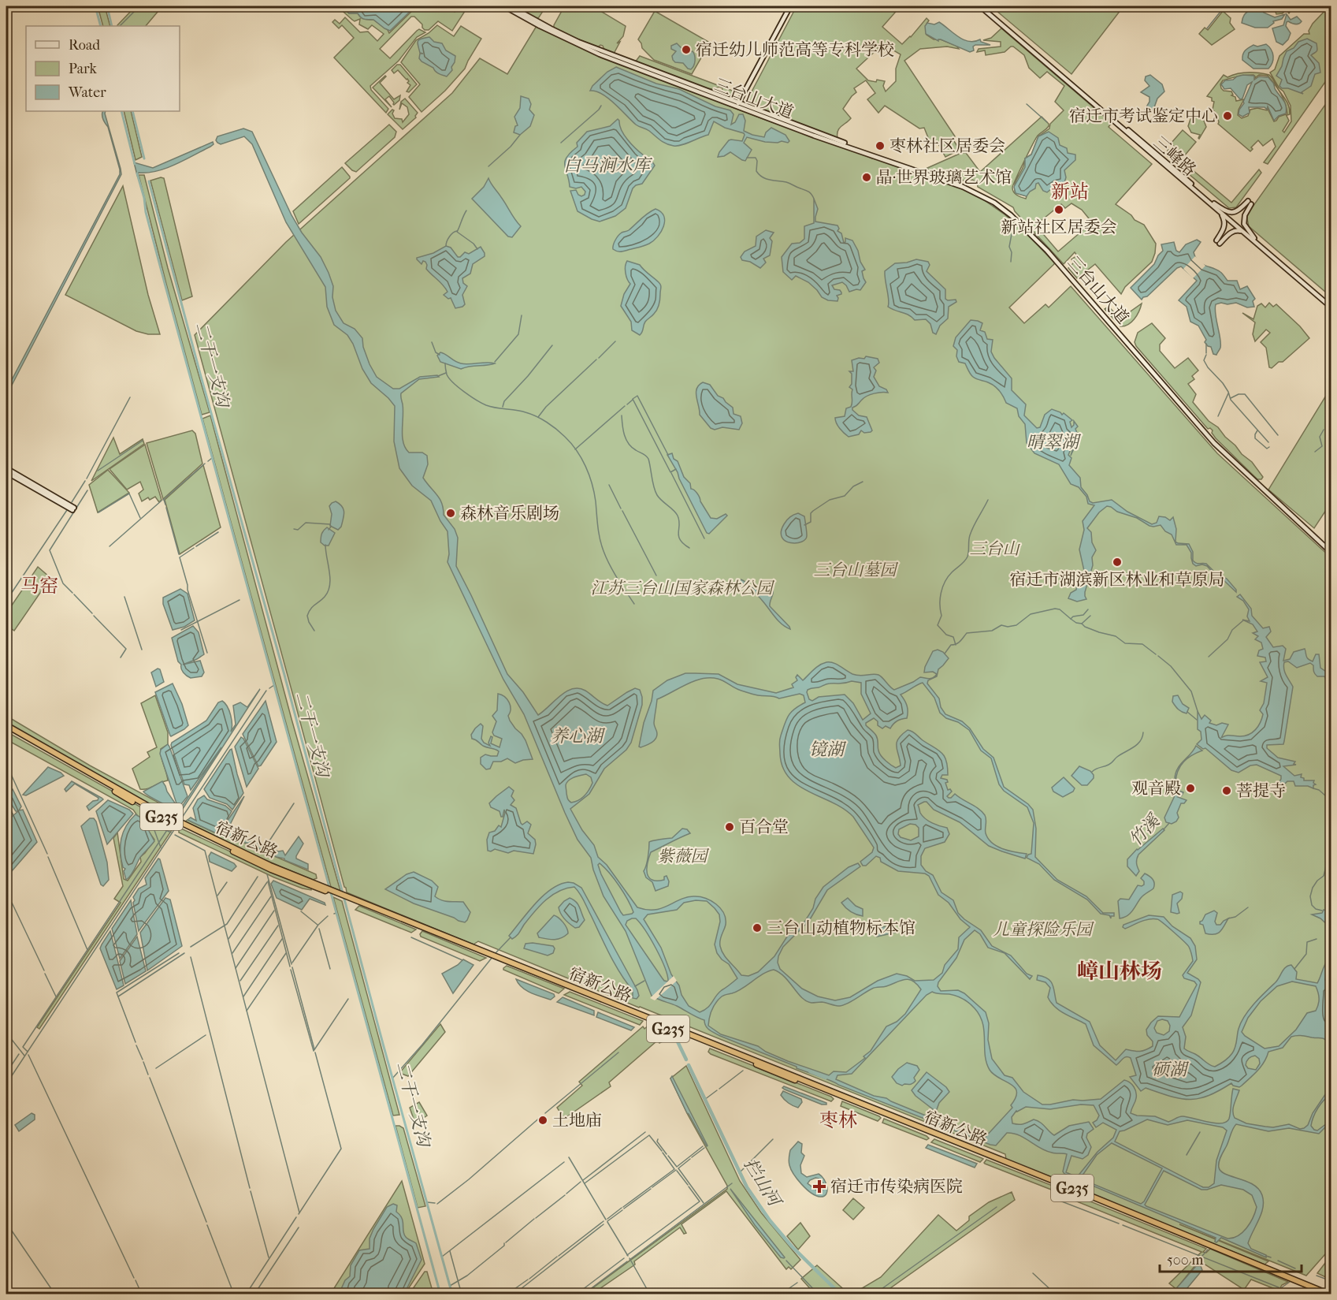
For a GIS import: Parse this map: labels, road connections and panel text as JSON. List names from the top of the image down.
{
  "streets": {
    "highway": ["G235", "宿新公路"],
    "main road": ["三台山大道", "三峰路"]
  },
  "districts": [
    "新站",
    "马窑",
    "嶂山林场",
    "枣林"
  ],
  "water": [
    "白马涧水库",
    "二干一支沟",
    "晴翠湖",
    "养心湖",
    "镜湖",
    "竹溪",
    "硕湖",
    "拦山河"
  ],
  "parks": [
    "三台山",
    "三台山墓园",
    "江苏三台山国家森林公园",
    "紫薇园",
    "儿童探险乐园"
  ],
  "places": {
    "other": [
      "宿迁幼儿师范高等专科学校",
      "宿迁市考试鉴定中心",
      "枣林社区居委会",
      "晶·世界玻璃艺术馆",
      "新站社区居委会",
      "森林音乐剧场",
      "宿迁市湖滨新区林业和草原局",
      "观音殿",
      "菩提寺",
      "百合堂",
      "三台山动植物标本馆",
      "土地庙"
    ],
    "health": ["宿迁市传染病医院"]
  },
  "legend": ["Road", "Park", "Water"],
  "scale_bar": "500 m"
}
